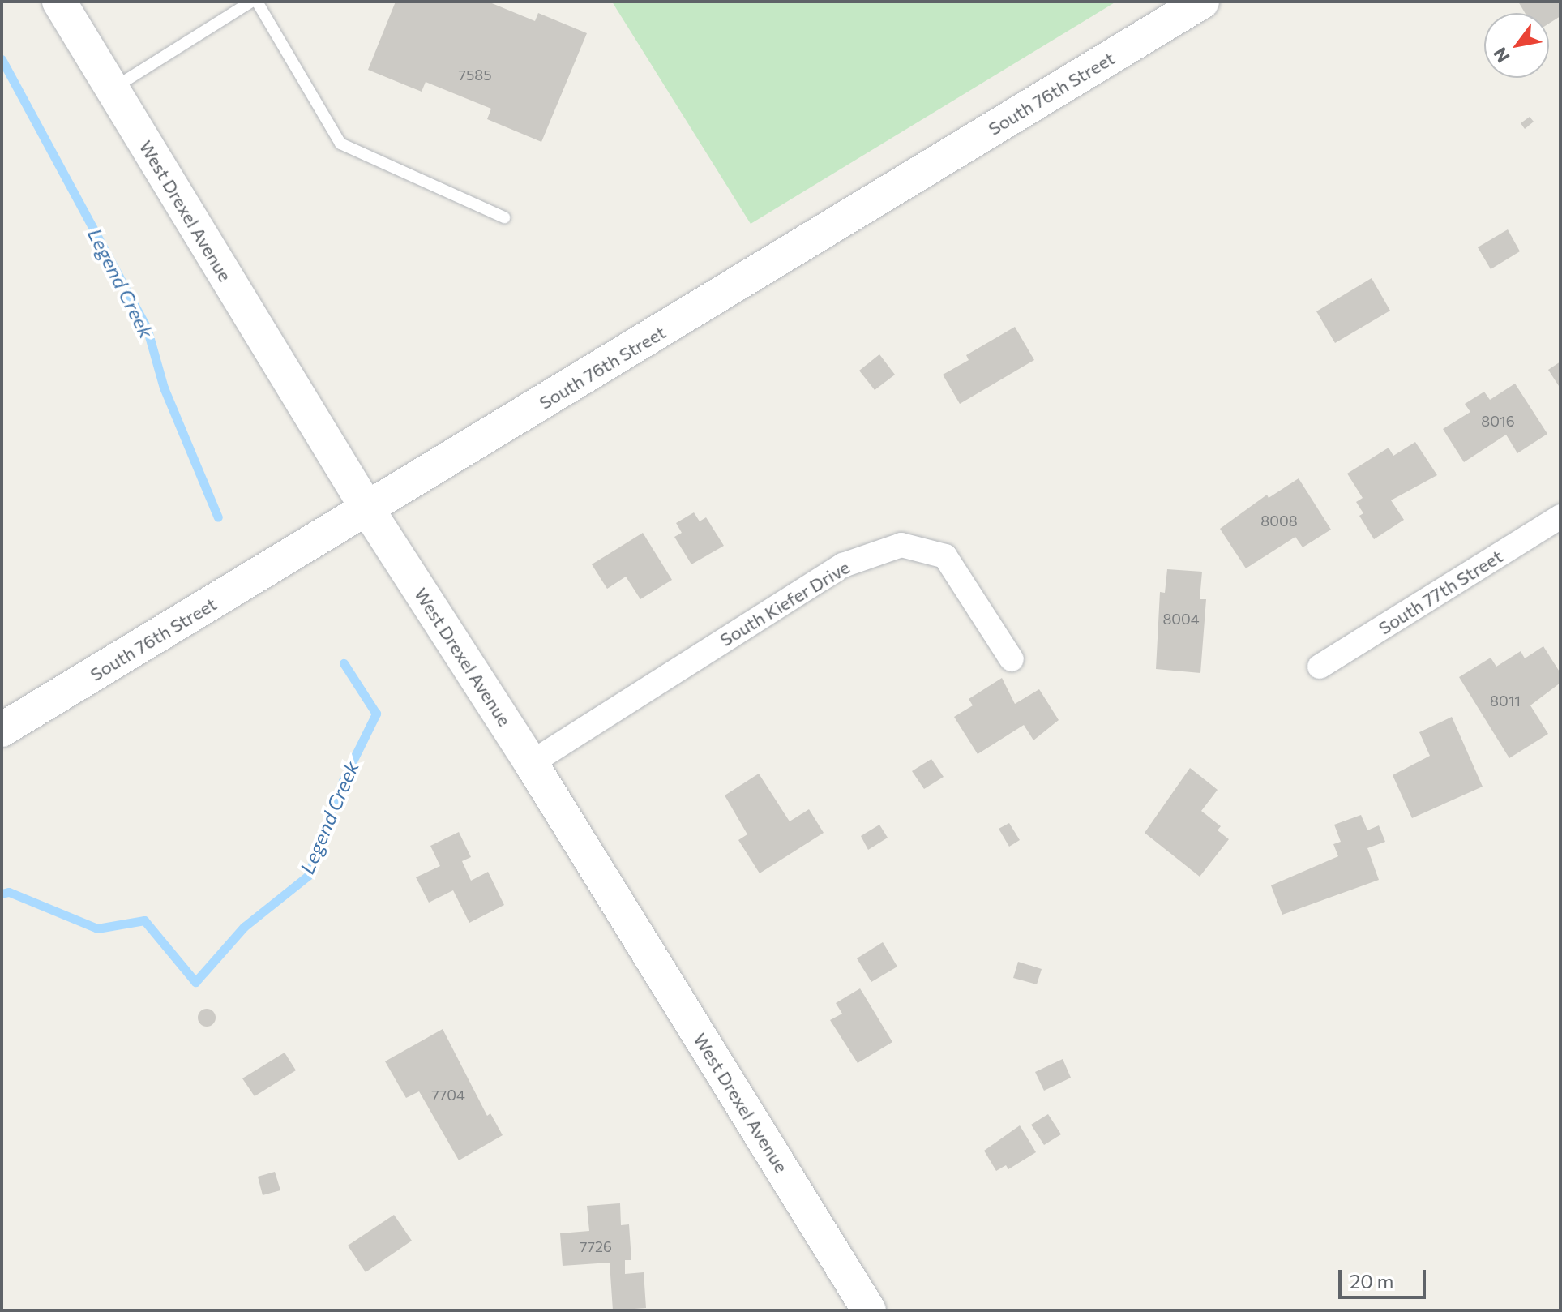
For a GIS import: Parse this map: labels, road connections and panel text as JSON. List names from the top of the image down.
{
  "streets": {
    "street": [
      "South 76th Street",
      "West Drexel Avenue",
      "South 77th Street",
      "South Kiefer Drive"
    ]
  },
  "crossings": [
    ["South 76th Street", "West Drexel Avenue"],
    ["West Drexel Avenue", "South Kiefer Drive"]
  ],
  "water": ["Legend Creek"],
  "house_numbers": [
    "7585",
    "8016",
    "8008",
    "8004",
    "8011",
    "7704",
    "7726"
  ],
  "scale_bar": "20 m",
  "north": "bottom left"
}
